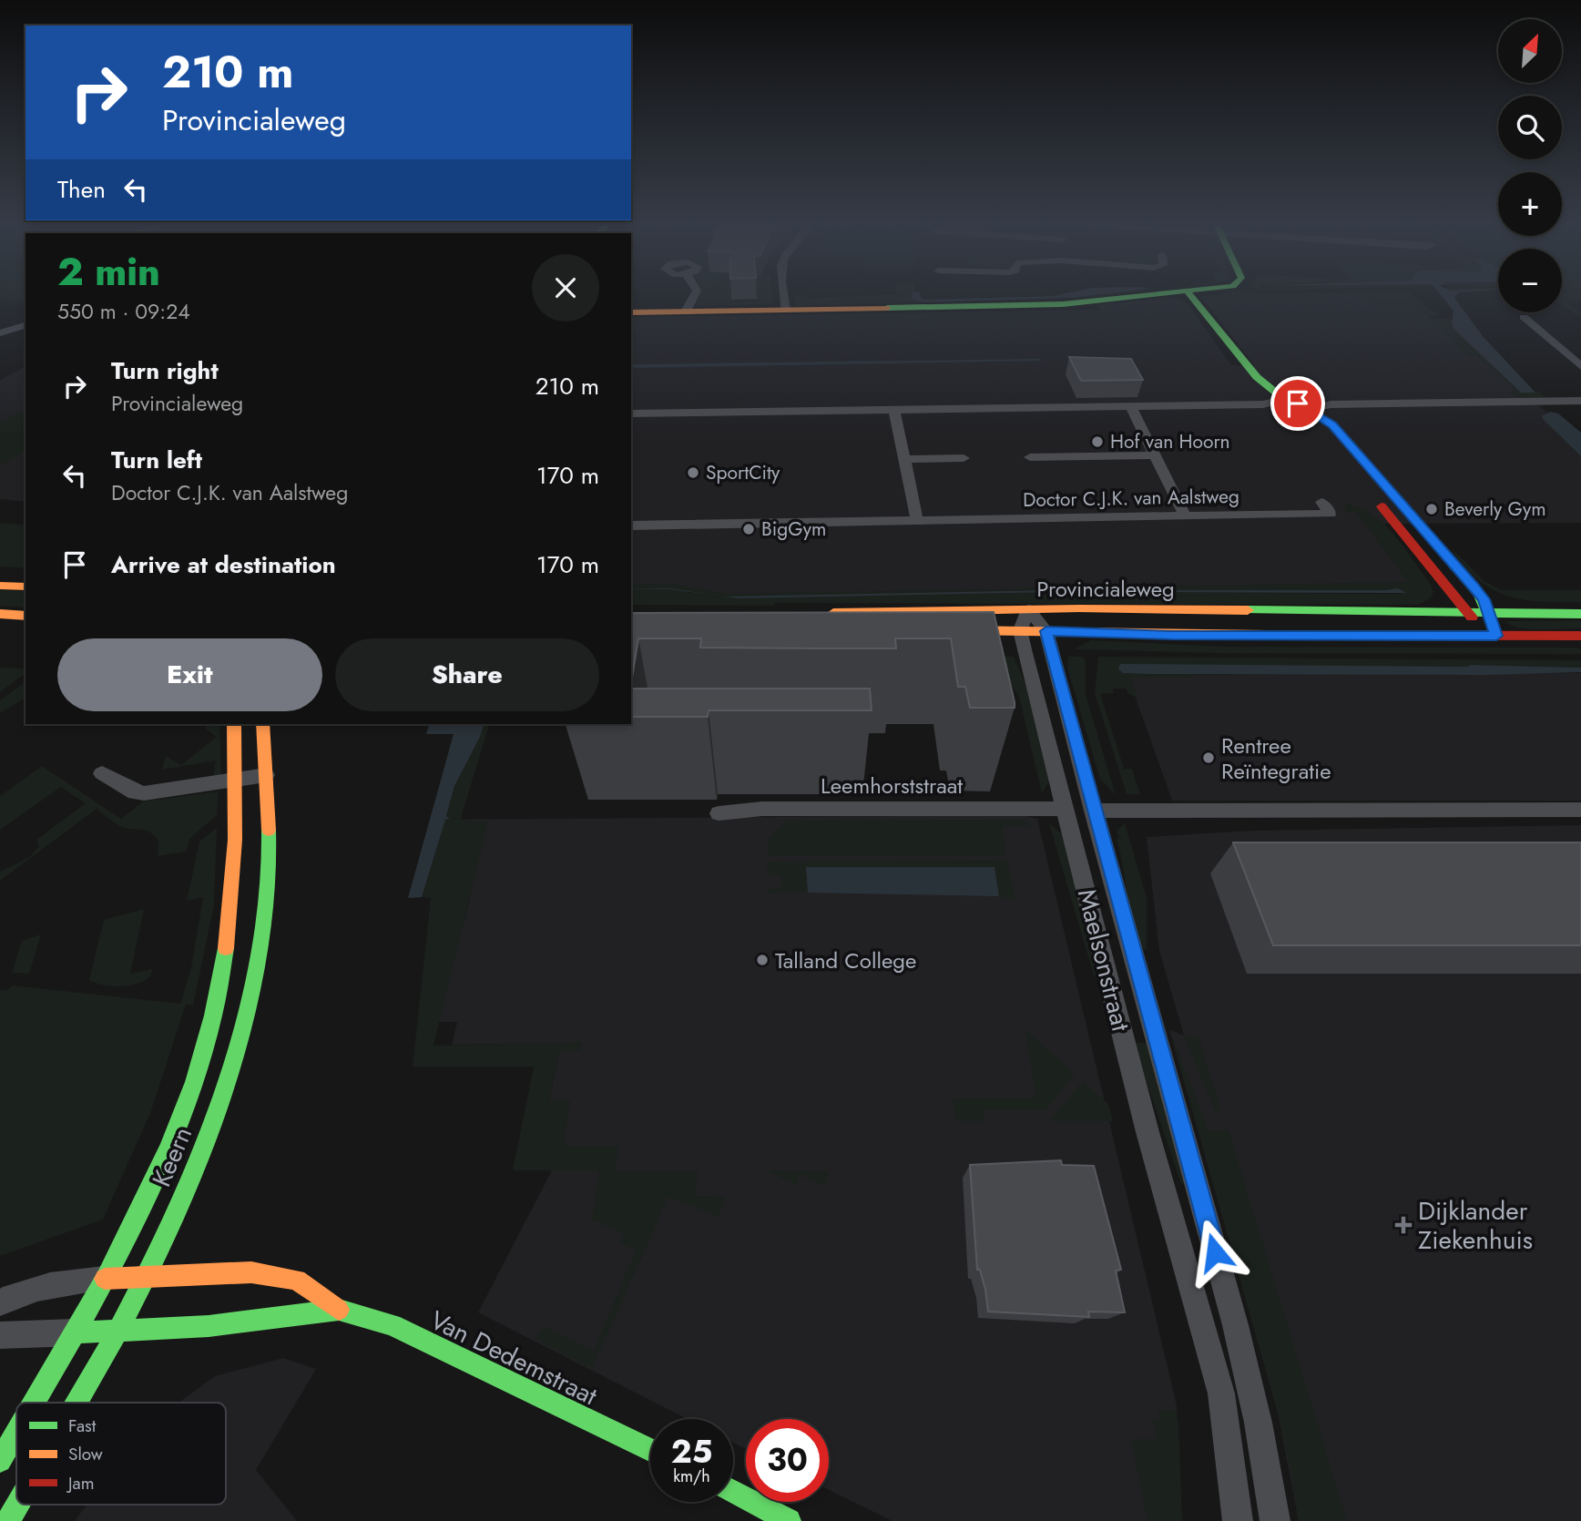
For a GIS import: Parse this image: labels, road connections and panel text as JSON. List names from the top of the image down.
{
  "streets": {
    "street": [
      "Doctor C.J.K. van Aalstweg",
      "Provincialeweg",
      "Leemhorststraat",
      "Maelsonstraat",
      "Keern",
      "Van Dedemstraat"
    ]
  },
  "crossings": [
    ["Provincialeweg", "Maelsonstraat"],
    ["Leemhorststraat", "Maelsonstraat"],
    ["Keern", "Van Dedemstraat"]
  ],
  "places": {
    "other": [
      "Hof van Hoorn",
      "SportCity",
      "Beverly Gym",
      "BigGym",
      "Rentree Reïntegratie",
      "Talland College"
    ],
    "health": ["Dijklander Ziekenhuis"]
  },
  "legend": ["Fast", "Slow", "Jam"],
  "north": "top right",
  "page": {
    "map_buttons": ["+", "−"],
    "turn": ["210 m", "Provincialeweg"],
    "then": "Then",
    "heading": ["2 min", "550 m · 09:24"],
    "list": [
      {
        "name": "Turn right",
        "note": "Provincialeweg",
        "value": "210 m"
      },
      {
        "name": "Turn left",
        "note": "Doctor C.J.K. van Aalstweg",
        "value": "170 m"
      },
      {
        "name": "Arrive at destination",
        "value": "170 m"
      }
    ],
    "buttons": ["Exit", "Share"],
    "speed": "25 km/h",
    "limit": "30"
  }
}
